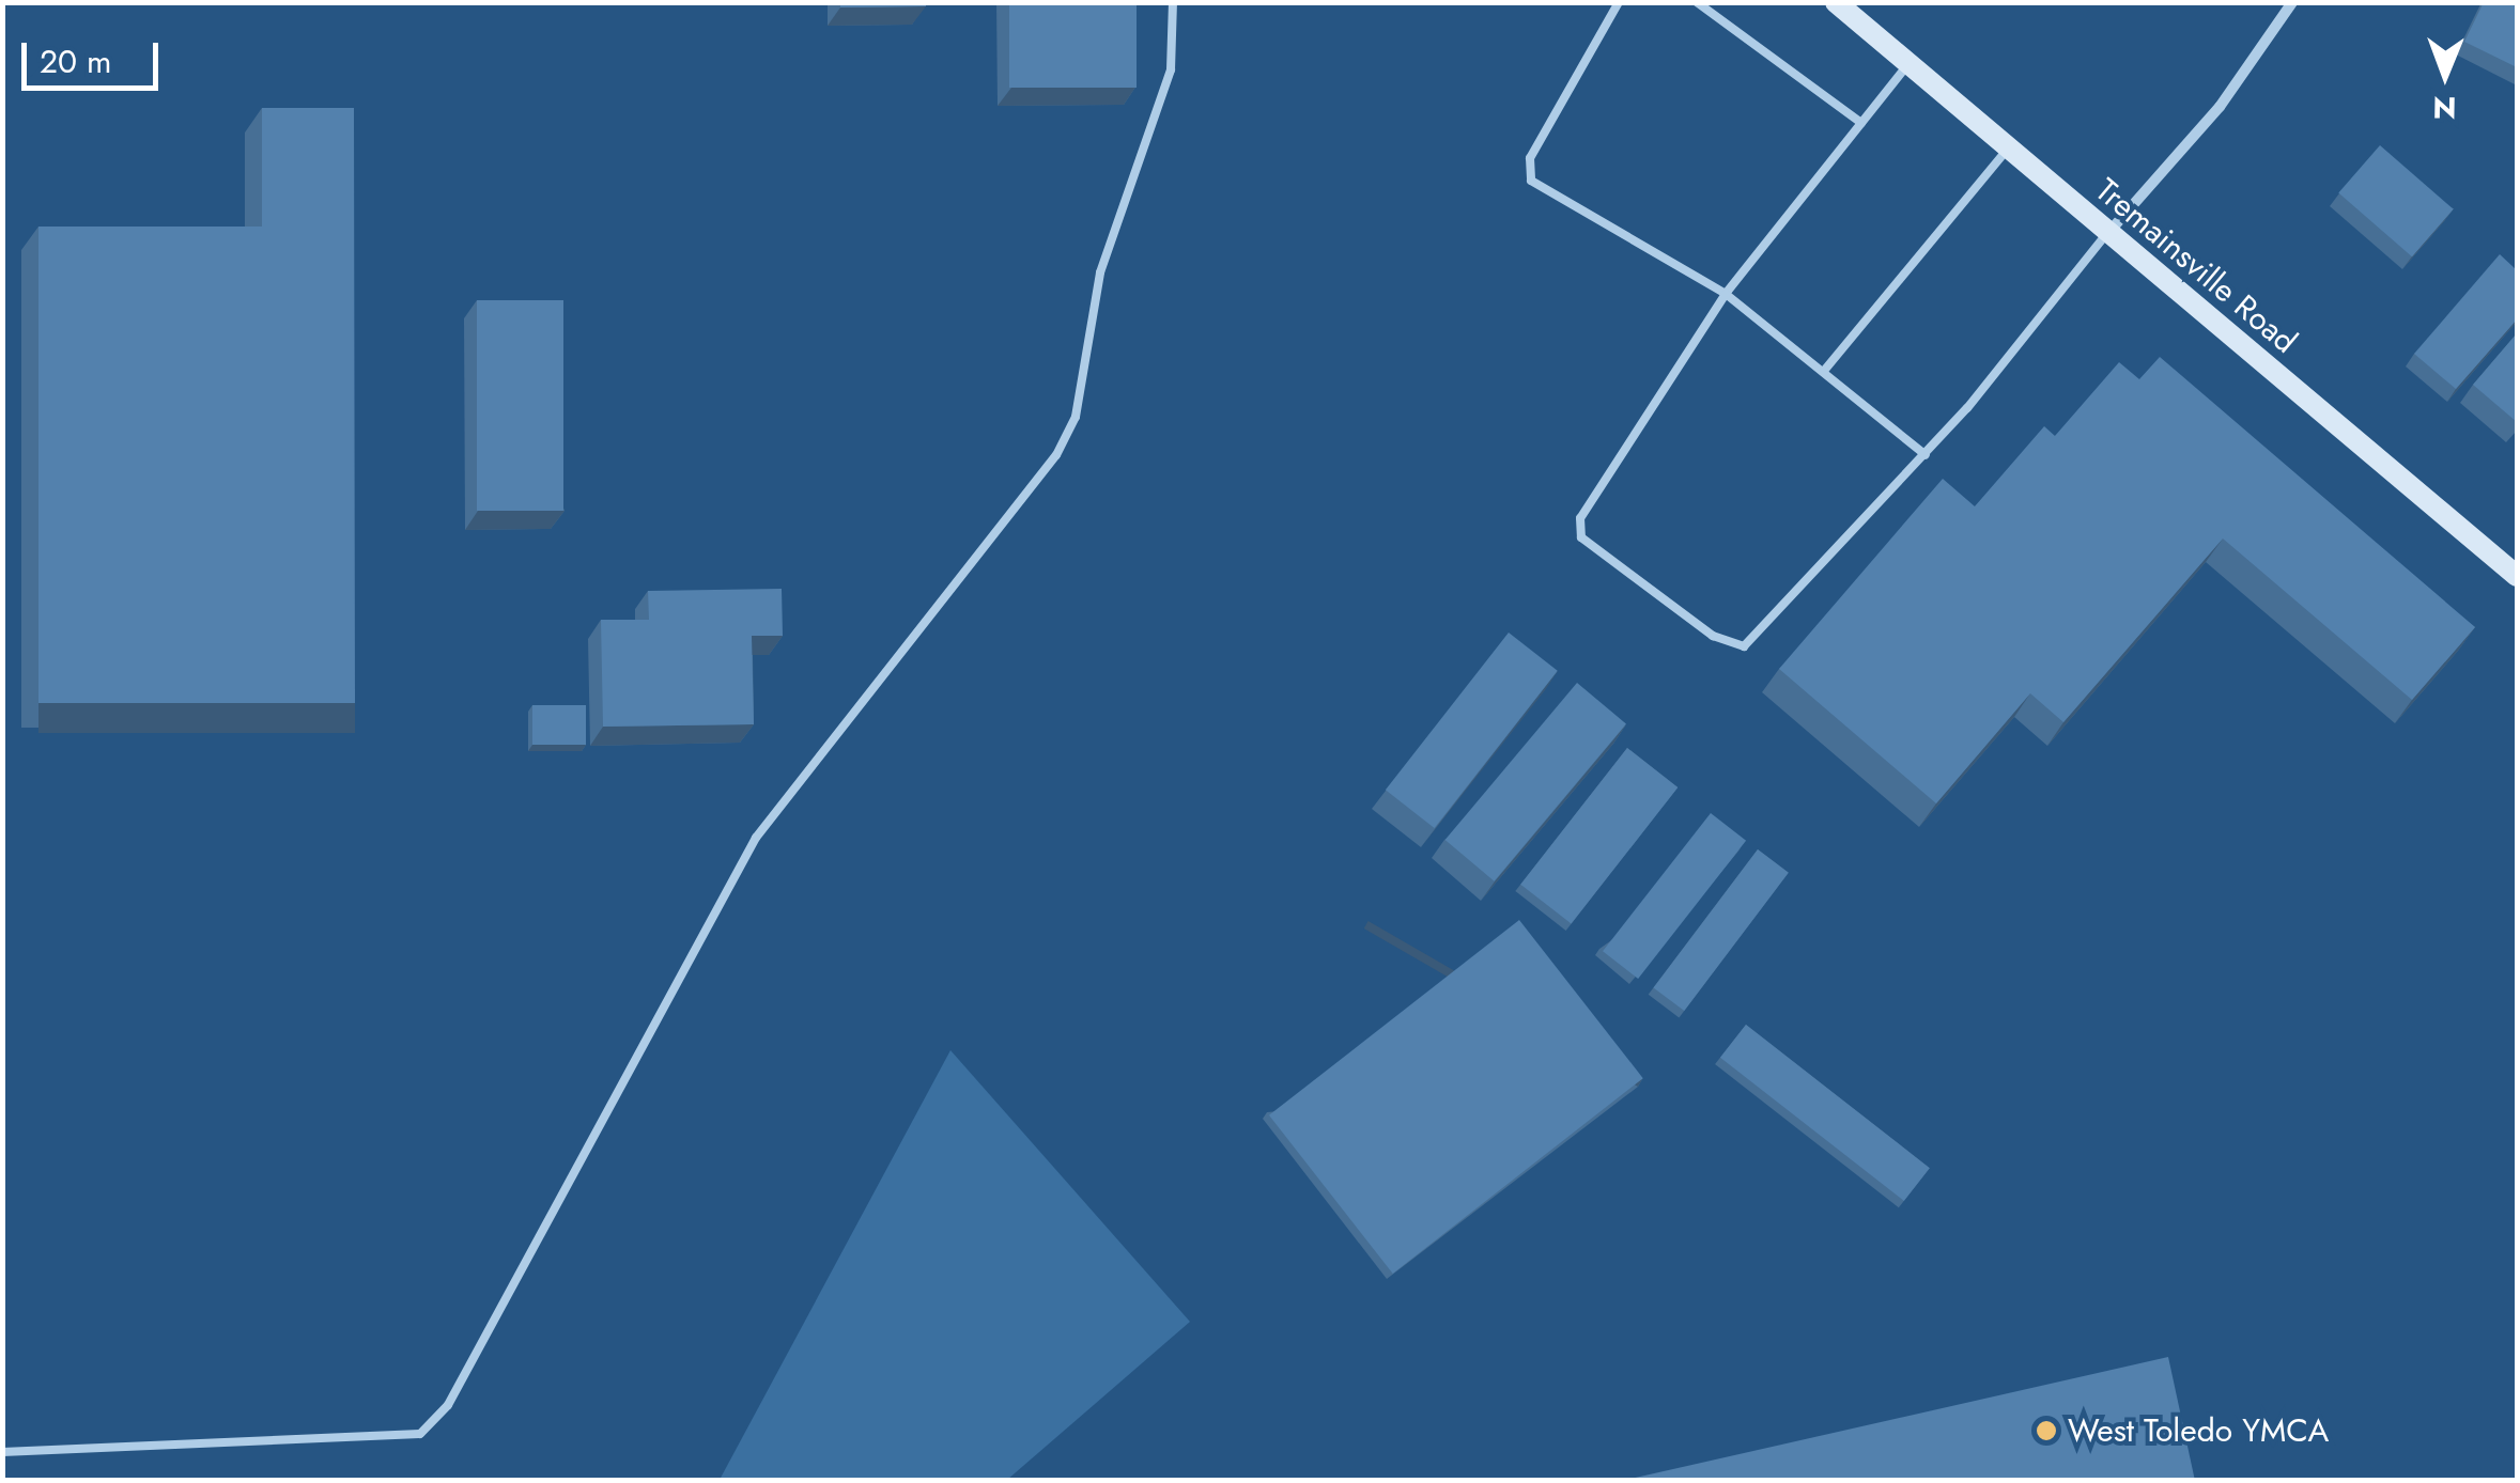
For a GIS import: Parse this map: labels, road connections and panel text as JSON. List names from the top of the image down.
{
  "streets": {
    "street": ["Tremainsville Road"]
  },
  "places": ["West Toledo YMCA"],
  "scale_bar": "20 m",
  "north": "bottom"
}
